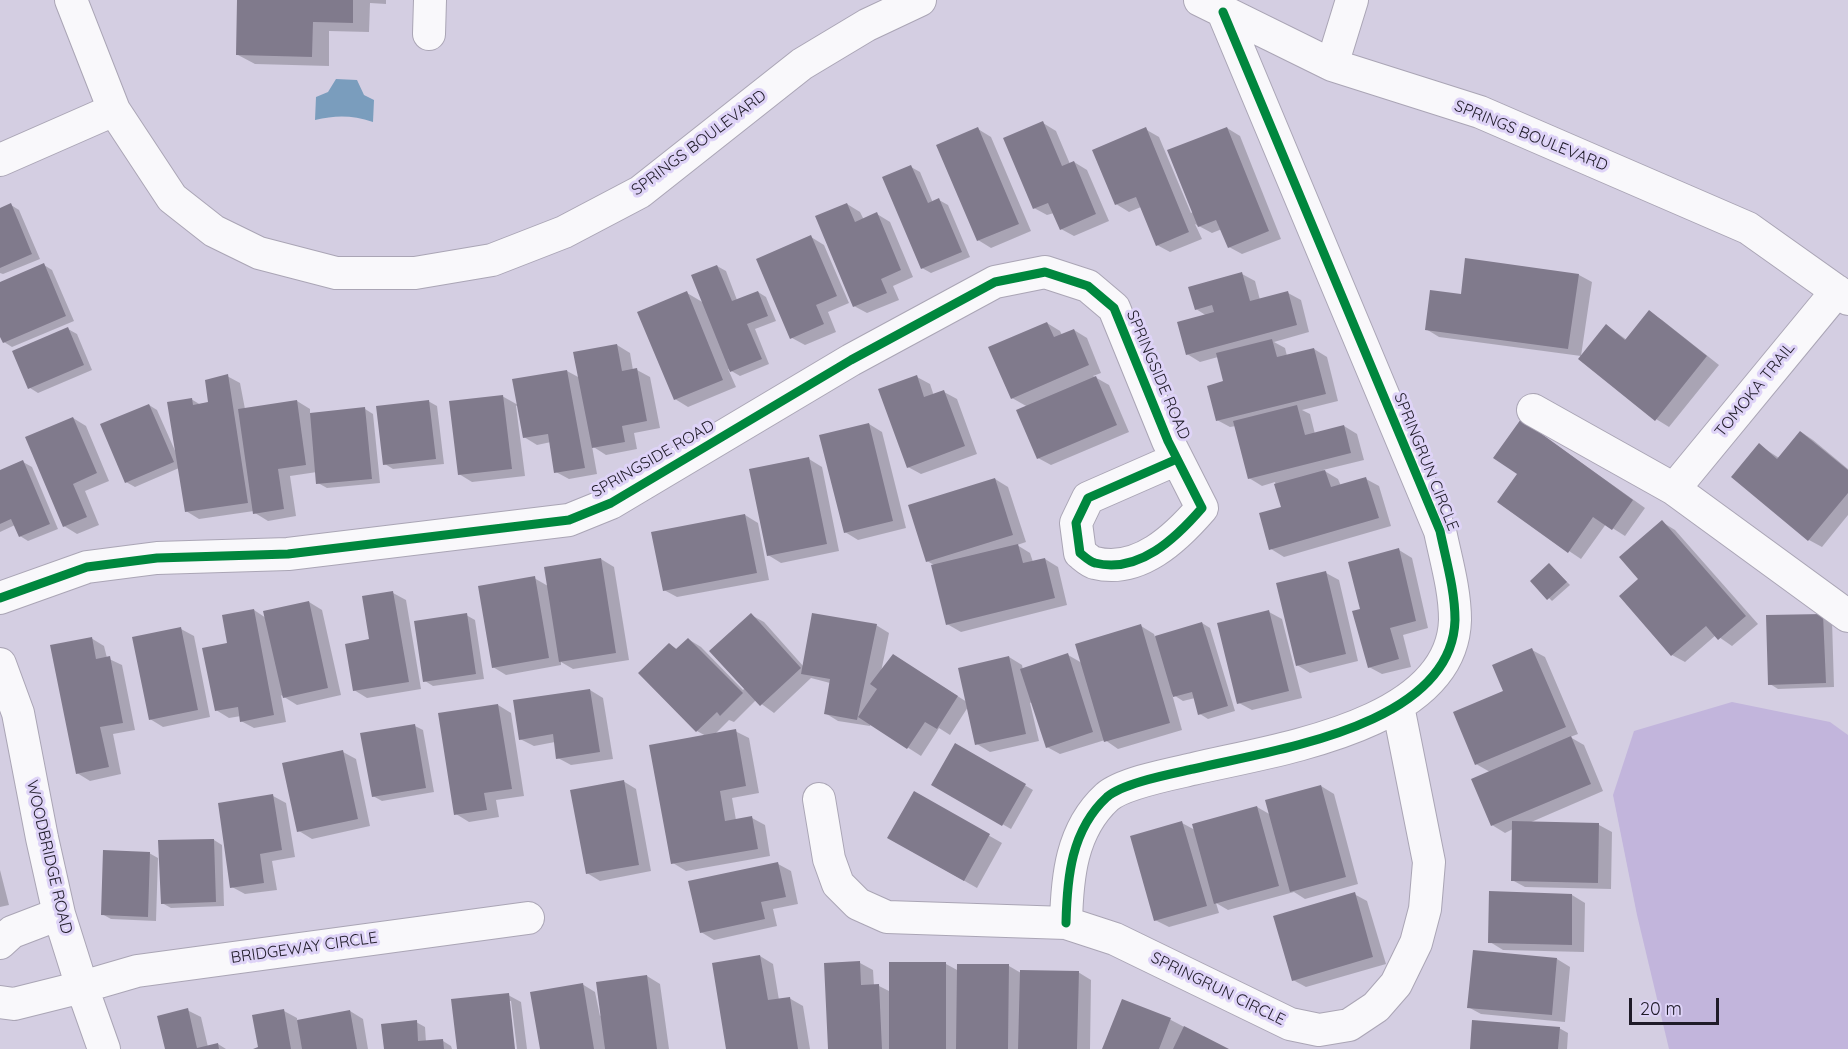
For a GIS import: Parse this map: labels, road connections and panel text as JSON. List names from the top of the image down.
{
  "streets": {
    "street": [
      "SPRINGS BOULEVARD",
      "SPRINGSIDE ROAD",
      "TOMOKA TRAIL",
      "SPRINGRUN CIRCLE",
      "WOODBRIDGE ROAD",
      "BRIDGEWAY CIRCLE"
    ]
  },
  "crossings": [
    ["SPRINGS BOULEVARD", "TOMOKA TRAIL"],
    ["SPRINGS BOULEVARD", "SPRINGRUN CIRCLE"],
    ["WOODBRIDGE ROAD", "BRIDGEWAY CIRCLE"]
  ],
  "scale_bar": "20 m"
}
